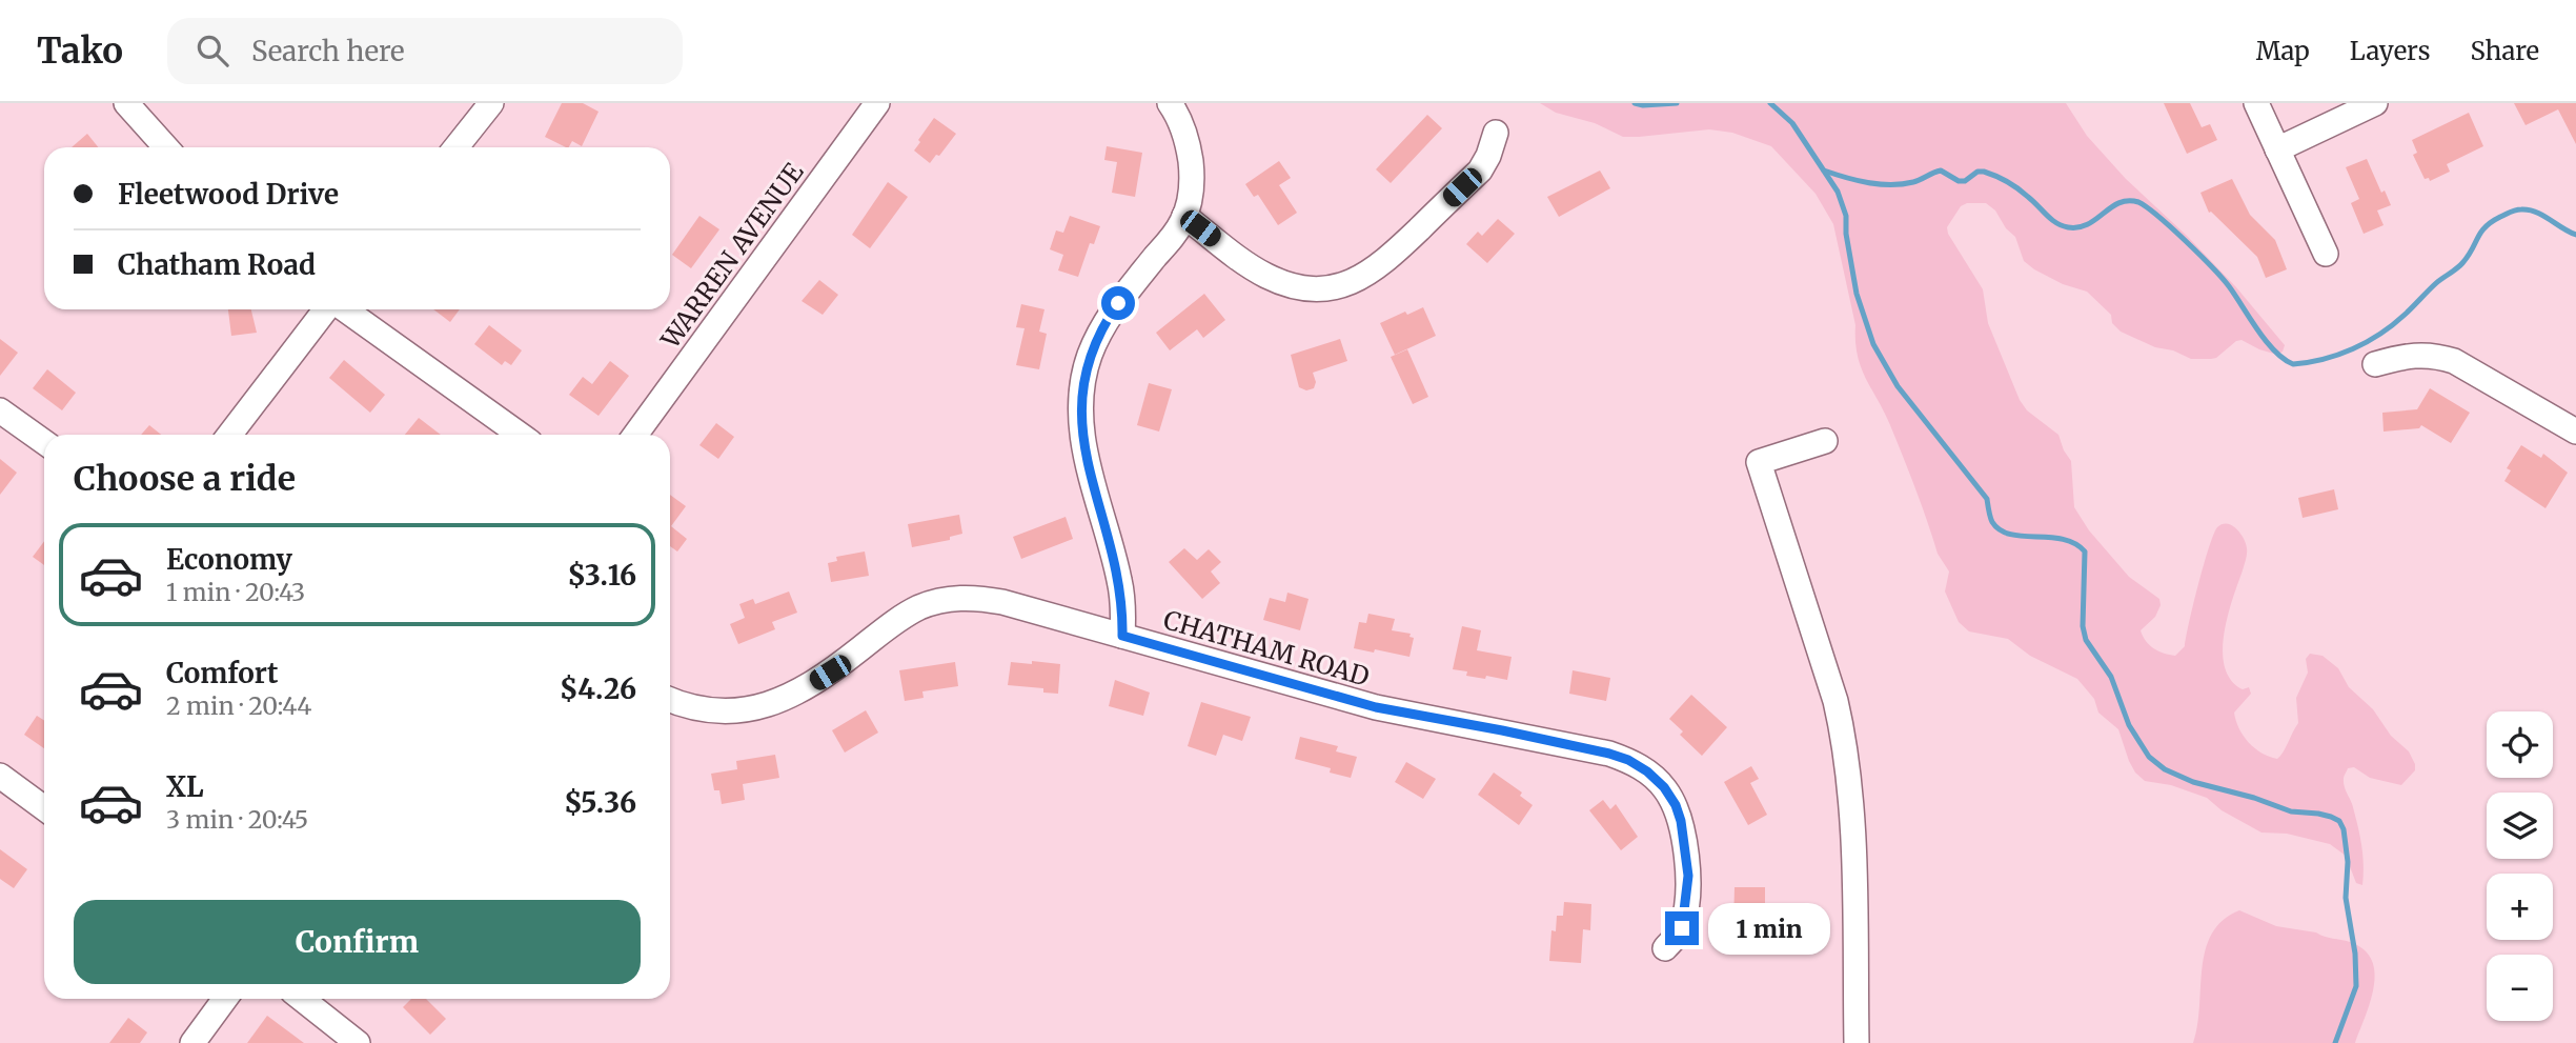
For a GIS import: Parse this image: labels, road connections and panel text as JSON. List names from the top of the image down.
{
  "streets": {
    "street": ["WARREN AVENUE", "CHATHAM ROAD"]
  },
  "page": {
    "header": "Tako",
    "search": "Search here",
    "nav": ["Map", "Layers", "Share"],
    "banner": ["Fleetwood Drive", "Chatham Road"],
    "heading": "Choose a ride",
    "list": [
      {
        "name": "Economy",
        "note": "1 min · 20:43",
        "value": "$3.16"
      },
      {
        "name": "Comfort",
        "note": "2 min · 20:44",
        "value": "$4.26"
      },
      {
        "name": "XL",
        "note": "3 min · 20:45",
        "value": "$5.36"
      }
    ],
    "map_buttons": ["+", "−"],
    "buttons": "Confirm",
    "bubble": "1 min"
  }
}
